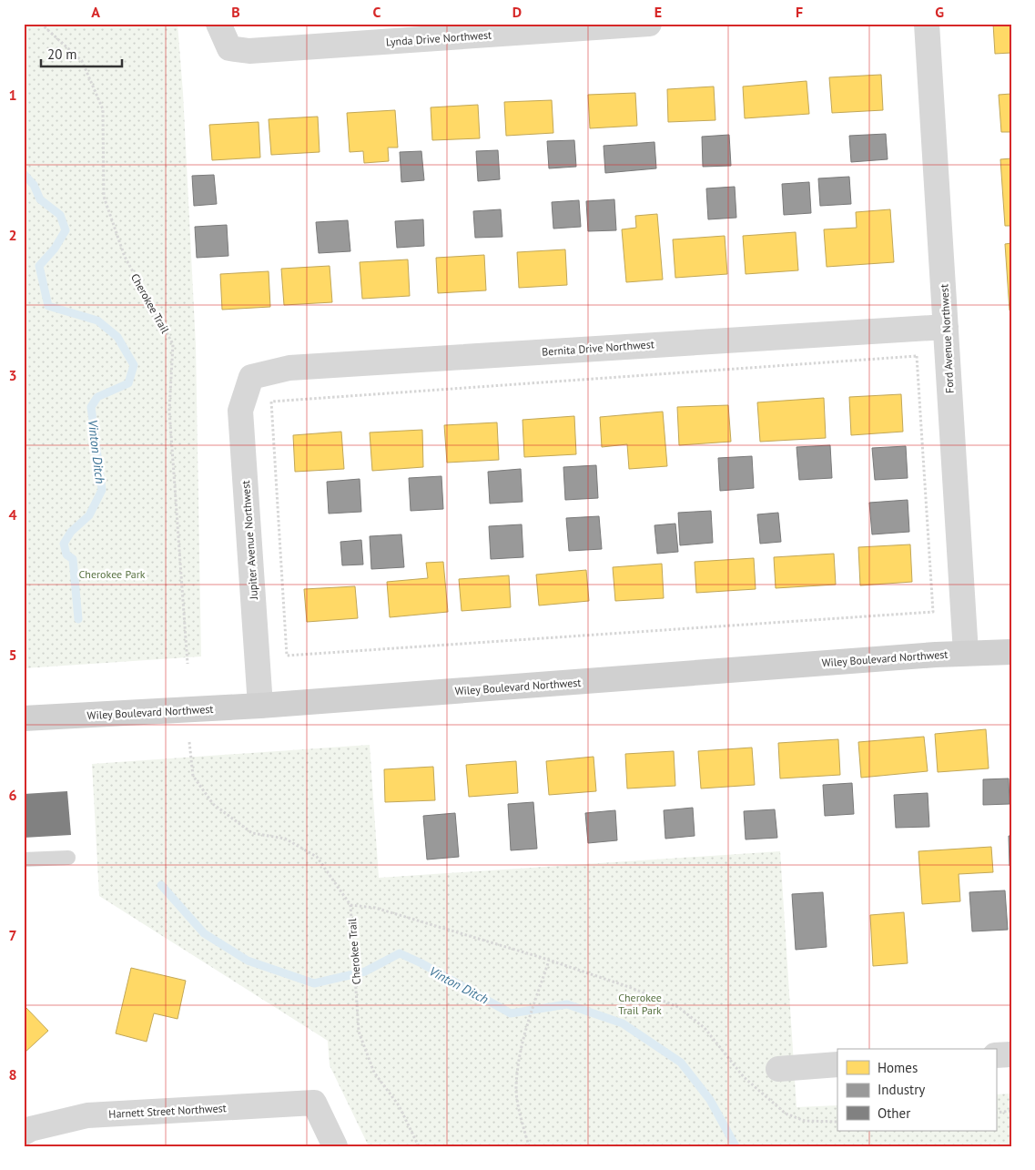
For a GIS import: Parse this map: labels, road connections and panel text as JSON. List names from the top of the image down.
{
  "streets": {
    "street": [
      "Lynda Drive Northwest",
      "Ford Avenue Northwest",
      "Bernita Drive Northwest",
      "Jupiter Avenue Northwest",
      "Wiley Boulevard Northwest",
      "Harnett Street Northwest"
    ],
    "path": ["Cherokee Trail"]
  },
  "crossings": [
    ["Ford Avenue Northwest", "Bernita Drive Northwest"],
    ["Ford Avenue Northwest", "Wiley Boulevard Northwest"],
    ["Bernita Drive Northwest", "Jupiter Avenue Northwest"],
    ["Jupiter Avenue Northwest", "Wiley Boulevard Northwest"]
  ],
  "water": ["Vinton Ditch"],
  "parks": ["Cherokee Park", "Cherokee Trail Park"],
  "legend": ["Homes", "Industry", "Other"],
  "scale_bar": "20 m",
  "grid": {
    "columns": [
      "A",
      "B",
      "C",
      "D",
      "E",
      "F",
      "G"
    ],
    "rows": [
      "1",
      "2",
      "3",
      "4",
      "5",
      "6",
      "7",
      "8"
    ]
  }
}
